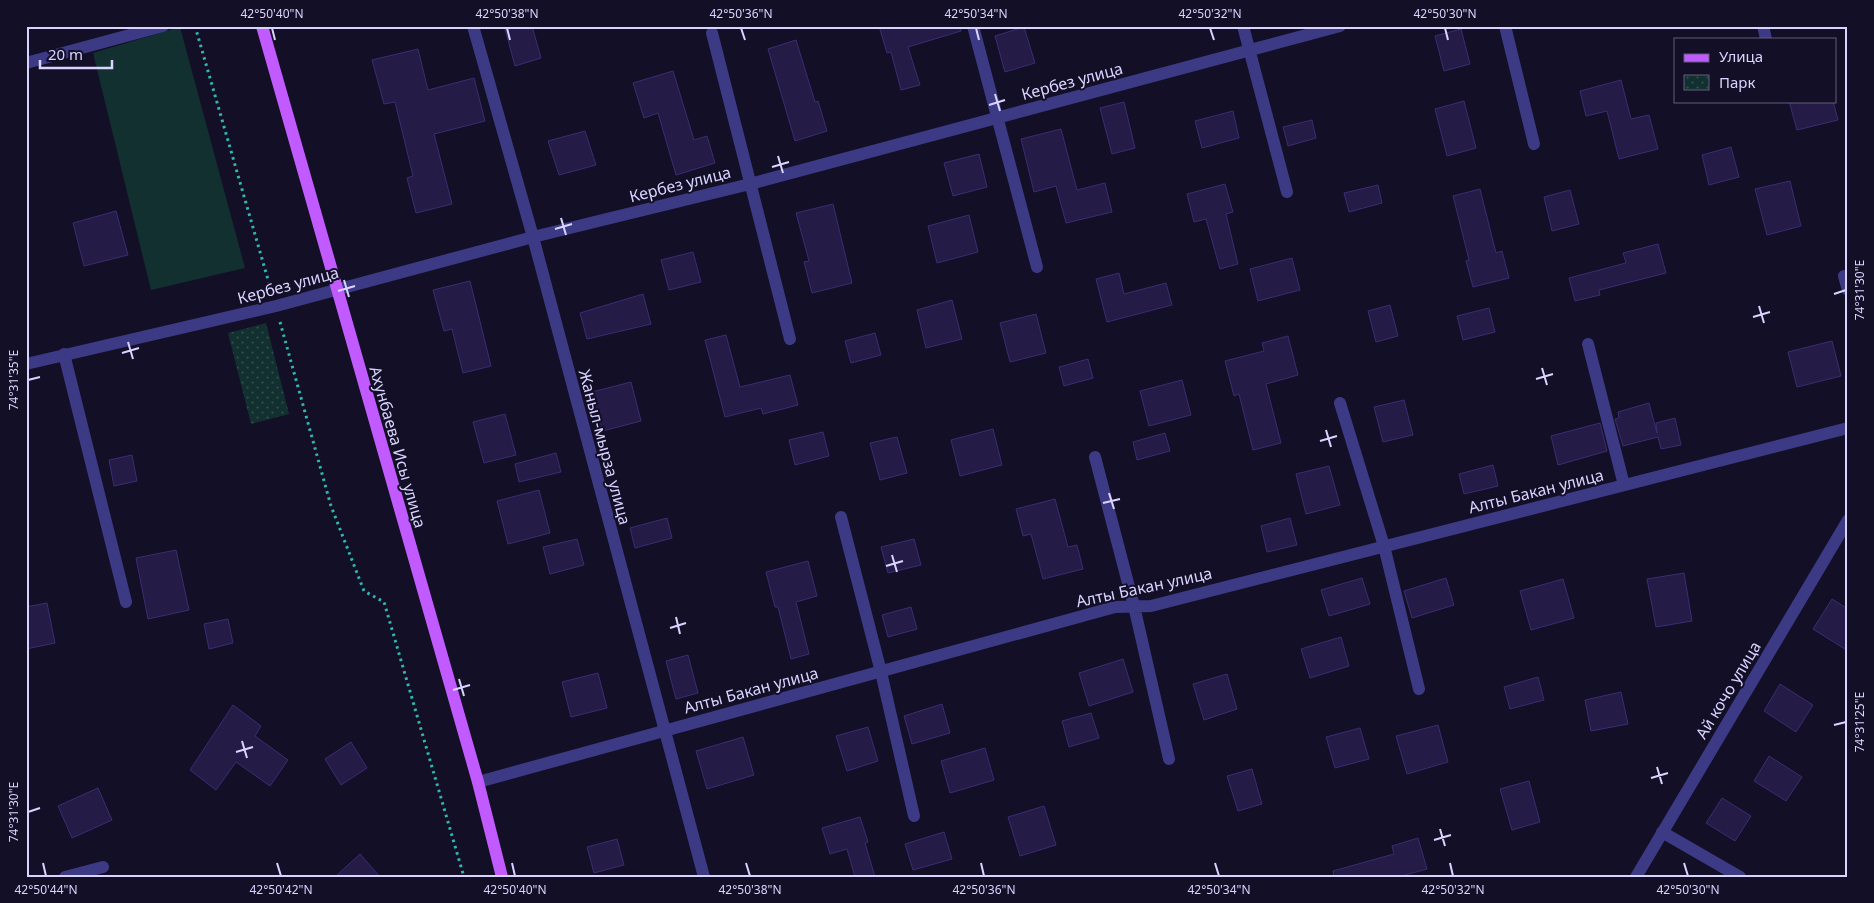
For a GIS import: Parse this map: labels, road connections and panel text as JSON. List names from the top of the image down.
{
  "streets": {
    "main road": ["Ахунбаева Исы улица"],
    "street": [
      "Кербез улица",
      "Жаныл-мырза улица",
      "Алты Бакан улица",
      "Ай кочо улица"
    ]
  },
  "crossings": [
    ["Кербез улица", "Ахунбаева Исы улица"],
    ["Кербез улица", "Жаныл-мырза улица"],
    ["Ахунбаева Исы улица", "Алты Бакан улица"],
    ["Жаныл-мырза улица", "Алты Бакан улица"]
  ],
  "legend": ["Улица", "Парк"],
  "scale_bar": "20 m",
  "coordinates": [
    "42°50'40\"N",
    "42°50'38\"N",
    "42°50'36\"N",
    "42°50'34\"N",
    "42°50'32\"N",
    "42°50'30\"N",
    "74°31'30\"E",
    "74°31'35\"E",
    "74°31'25\"E",
    "42°50'44\"N",
    "42°50'42\"N"
  ]
}
